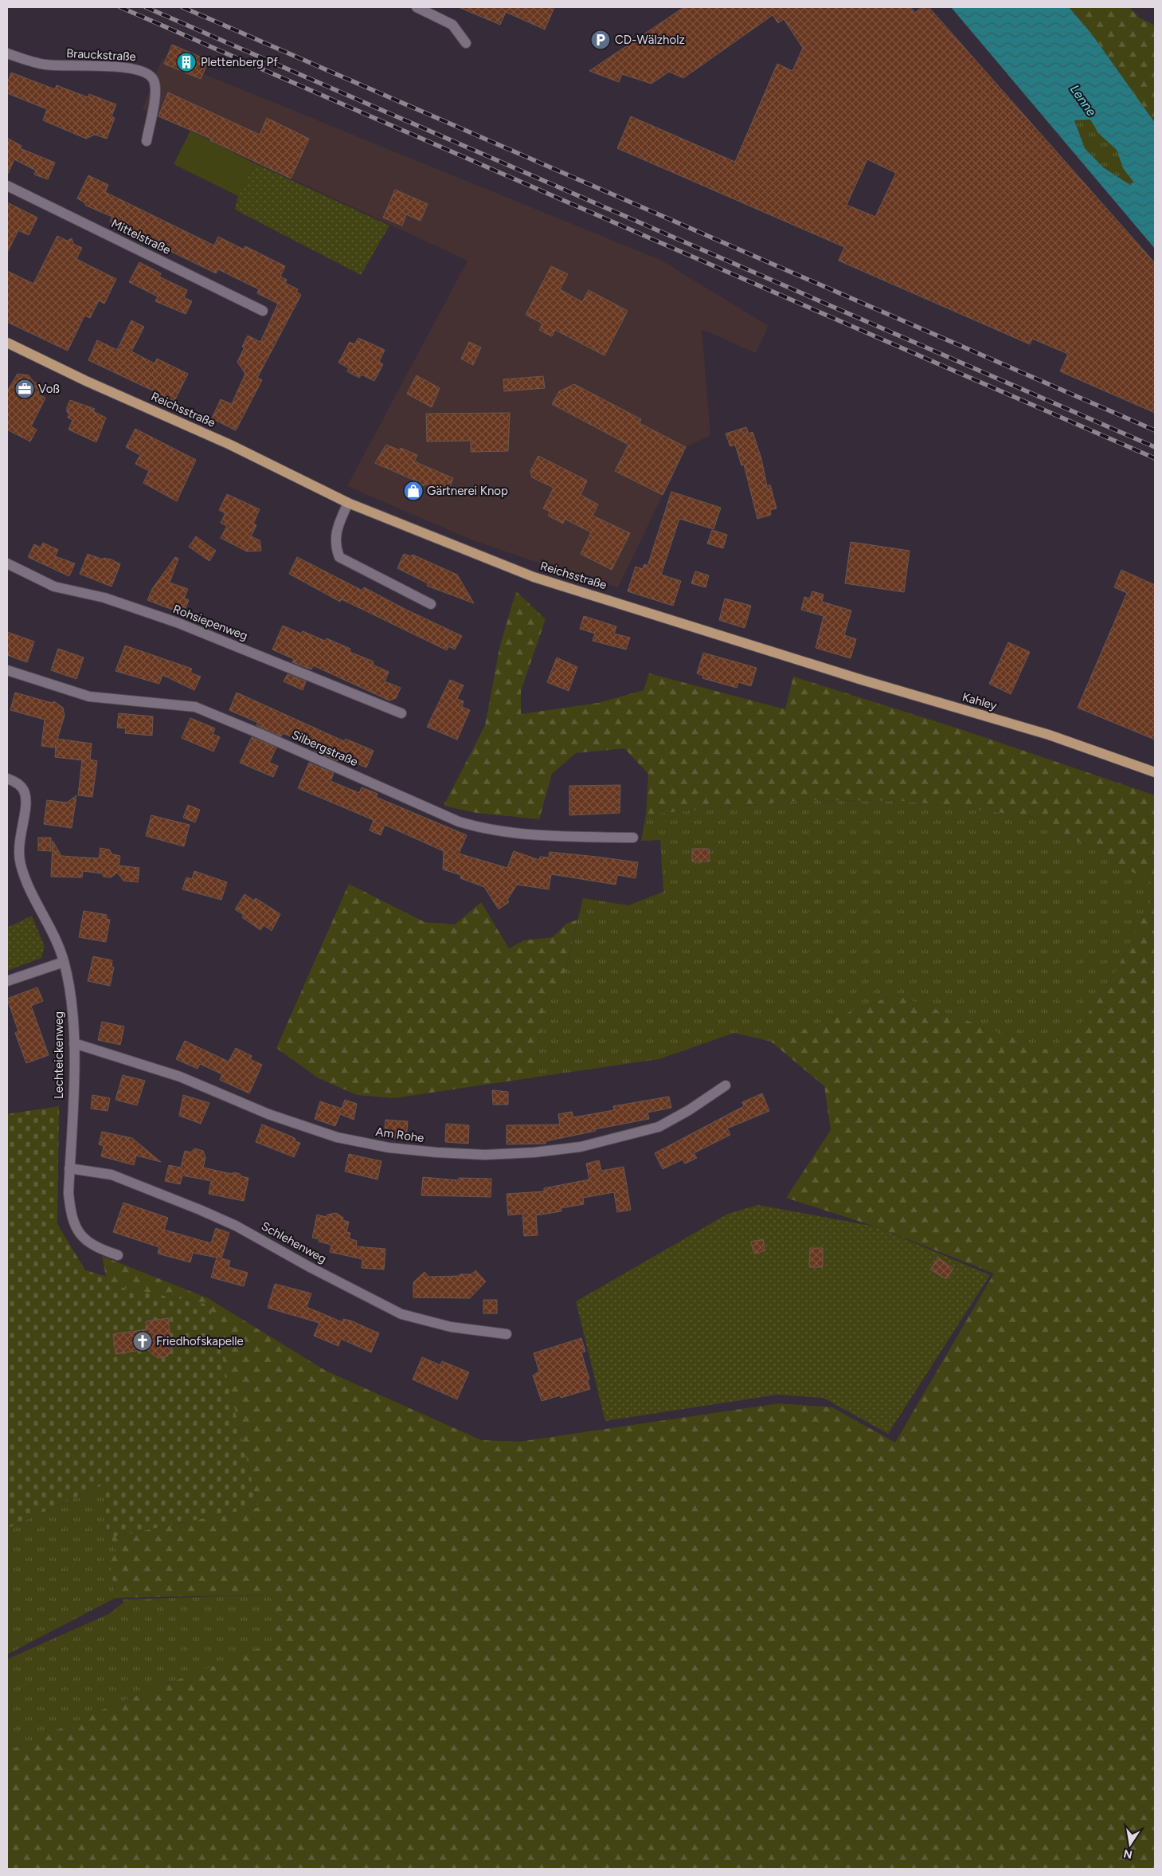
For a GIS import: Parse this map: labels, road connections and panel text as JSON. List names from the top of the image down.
{
  "streets": {
    "main road": ["Reichsstraße", "Kahley"],
    "street": [
      "Brauckstraße",
      "Mittelstraße",
      "Rohsiepenweg",
      "Silbergstraße",
      "Lechteickenweg",
      "Am Rohe",
      "Schlehenweg"
    ]
  },
  "crossings": [
    ["Reichsstraße", "Kahley"],
    ["Lechteickenweg", "Am Rohe"],
    ["Lechteickenweg", "Schlehenweg"]
  ],
  "water": ["Lenne"],
  "places": {
    "parking": ["CD-Wälzholz"],
    "building": ["Plettenberg Pf"],
    "office": ["Voß"],
    "shop": ["Gärtnerei Knop"],
    "church": ["Friedhofskapelle"]
  },
  "north": "bottom"
}
